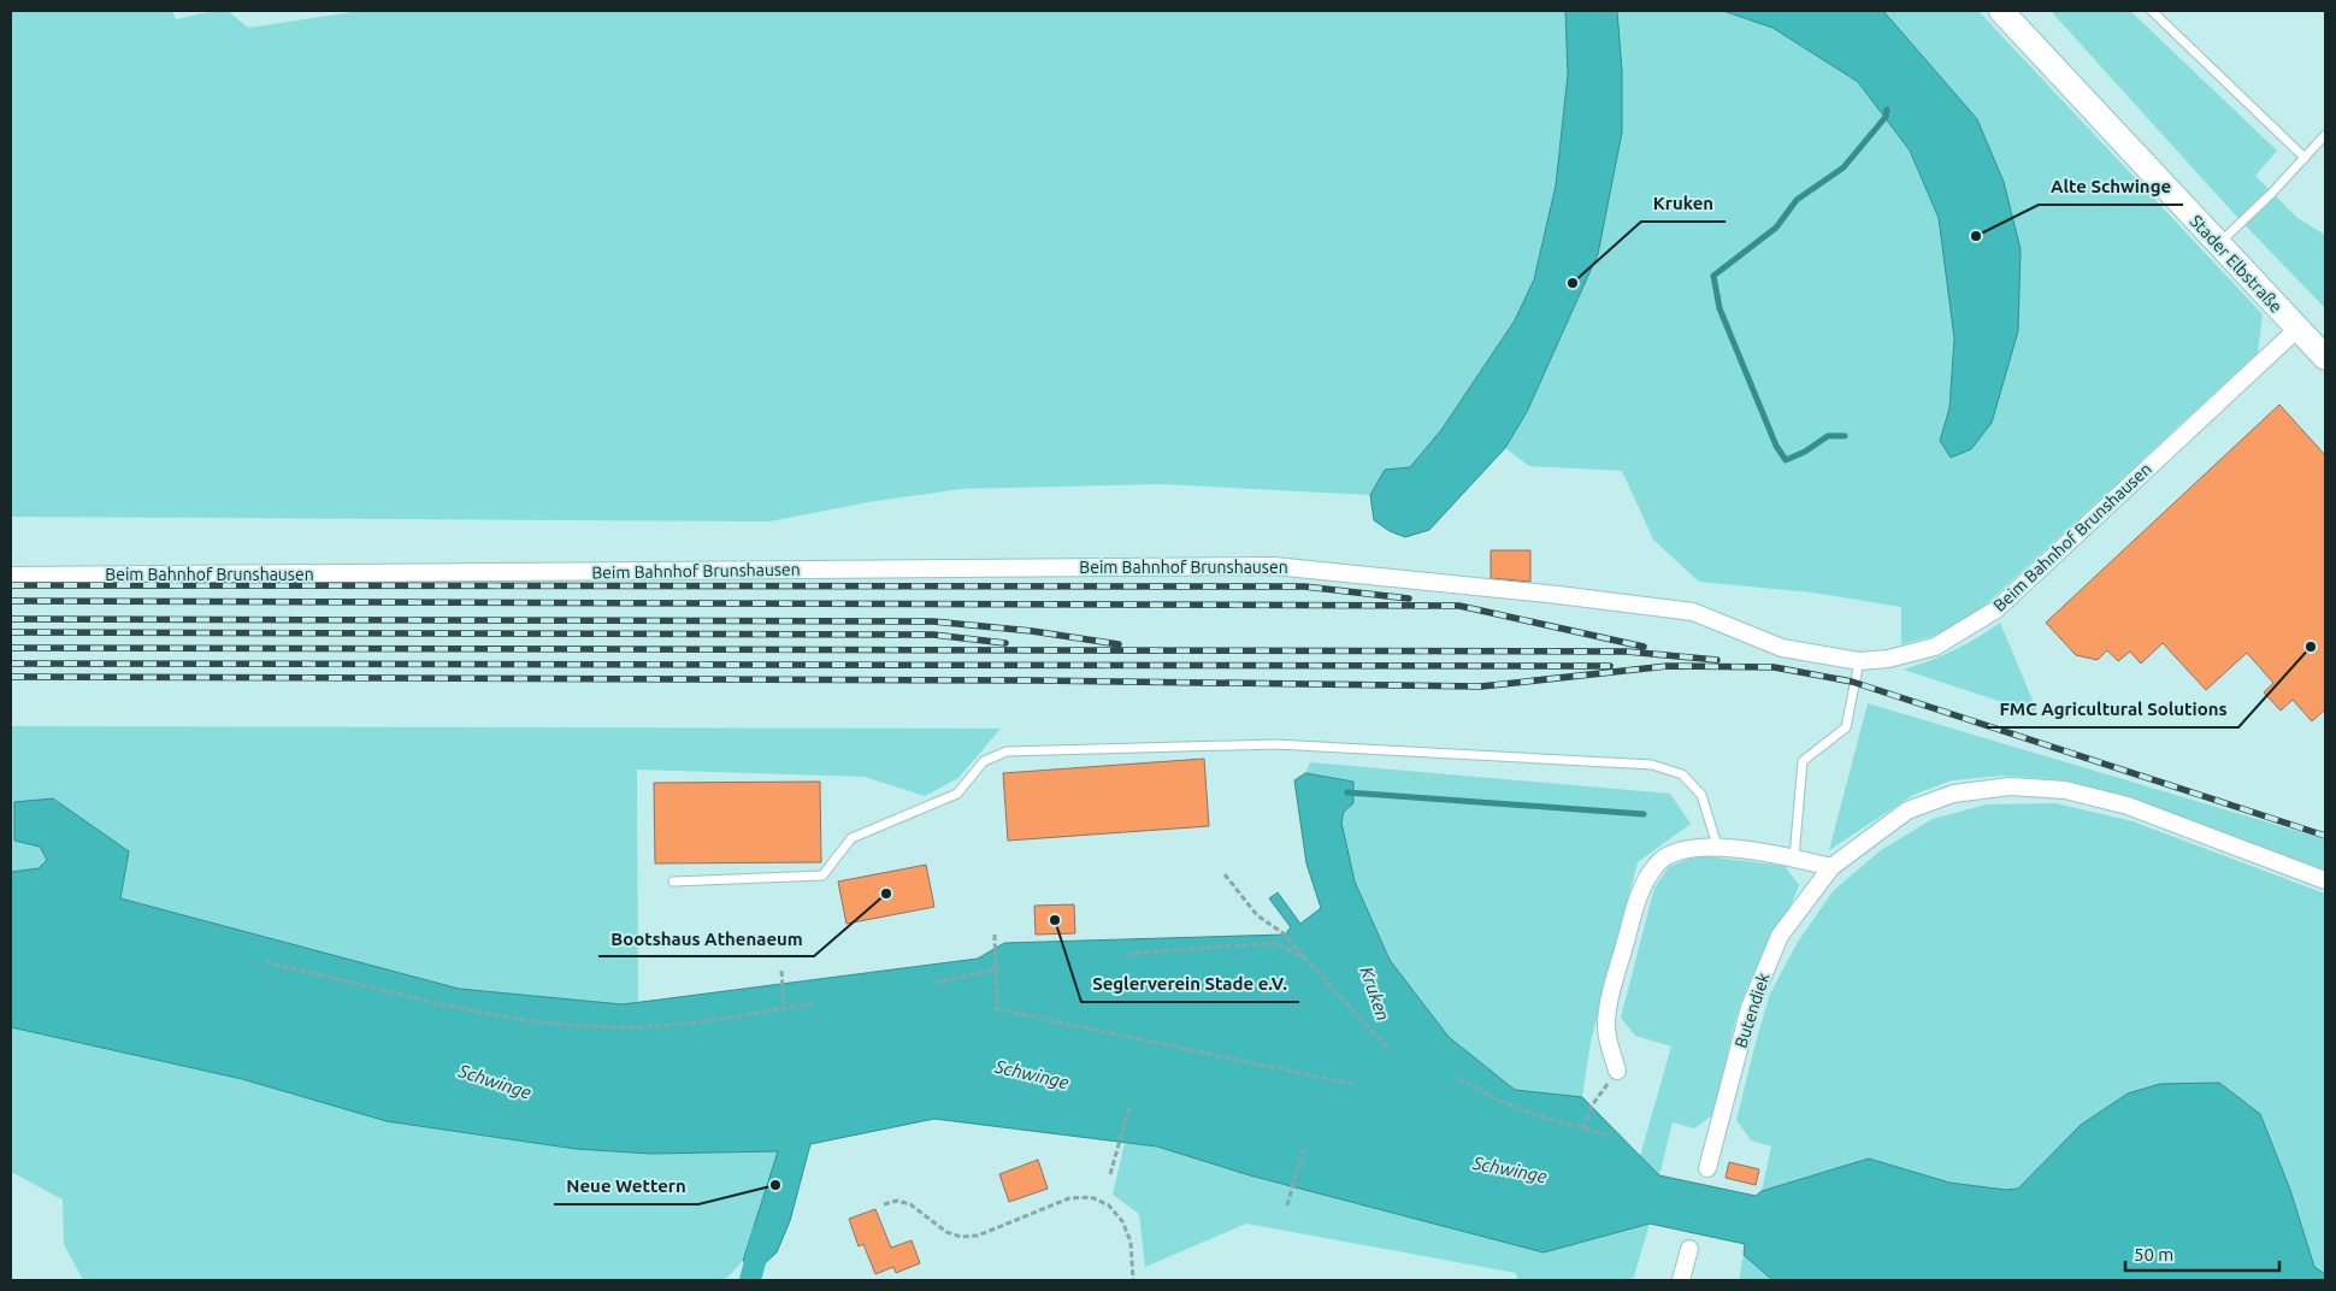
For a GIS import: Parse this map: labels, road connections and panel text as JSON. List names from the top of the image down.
{
  "streets": {
    "street": ["Stader Elbstraße", "Beim Bahnhof Brunshausen", "Butendiek"]
  },
  "crossings": [
    ["Stader Elbstraße", "Beim Bahnhof Brunshausen"]
  ],
  "water": ["Kruken", "Schwinge"],
  "places": [
    "Alte Schwinge",
    "Kruken",
    "FMC Agricultural Solutions",
    "Bootshaus Athenaeum",
    "Seglerverein Stade e.V.",
    "Neue Wettern"
  ],
  "scale_bar": "50 m"
}
